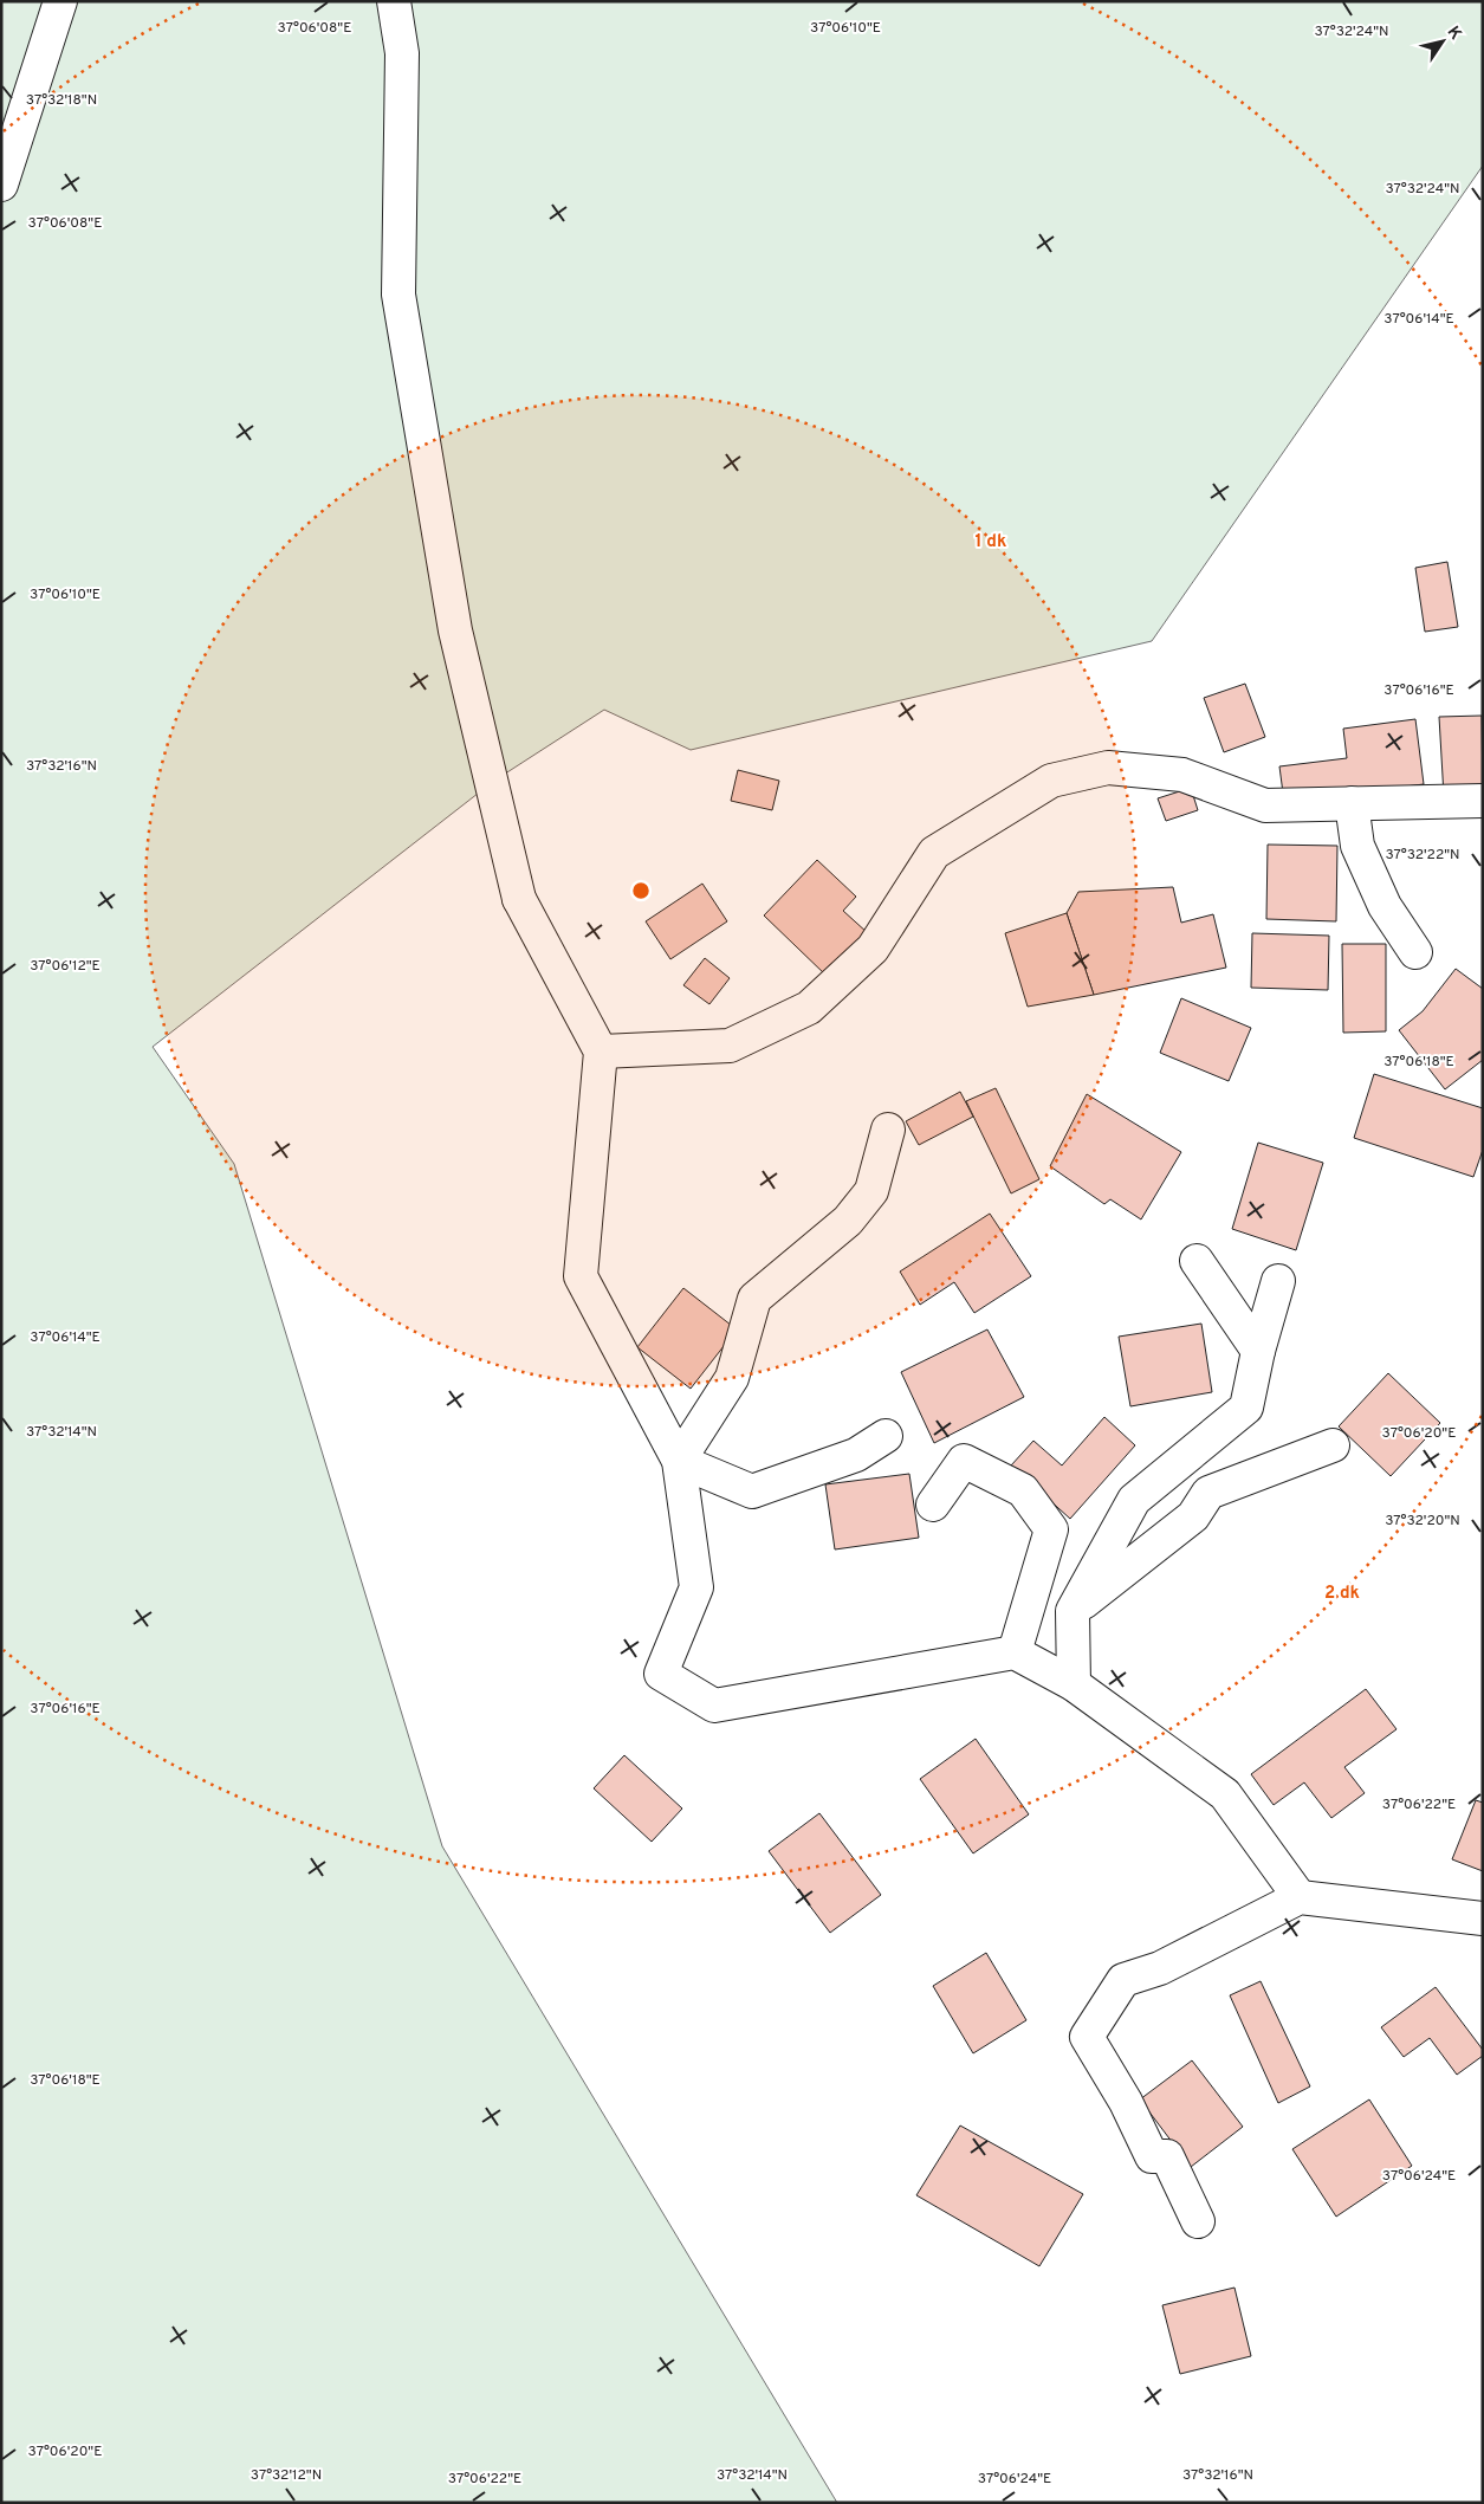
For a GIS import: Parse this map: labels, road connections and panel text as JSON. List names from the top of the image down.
{
  "north": "top right",
  "coordinates": [
    "37°06'08\"E",
    "37°06'10\"E",
    "37°32'24\"N",
    "37°32'18\"N",
    "37°06'14\"E",
    "37°06'16\"E",
    "37°32'16\"N",
    "37°32'22\"N",
    "37°06'12\"E",
    "37°06'18\"E",
    "37°32'14\"N",
    "37°06'20\"E",
    "37°32'20\"N",
    "37°06'22\"E",
    "37°06'24\"E",
    "37°32'12\"N"
  ],
  "rings": ["1 dk", "2 dk"]
}
